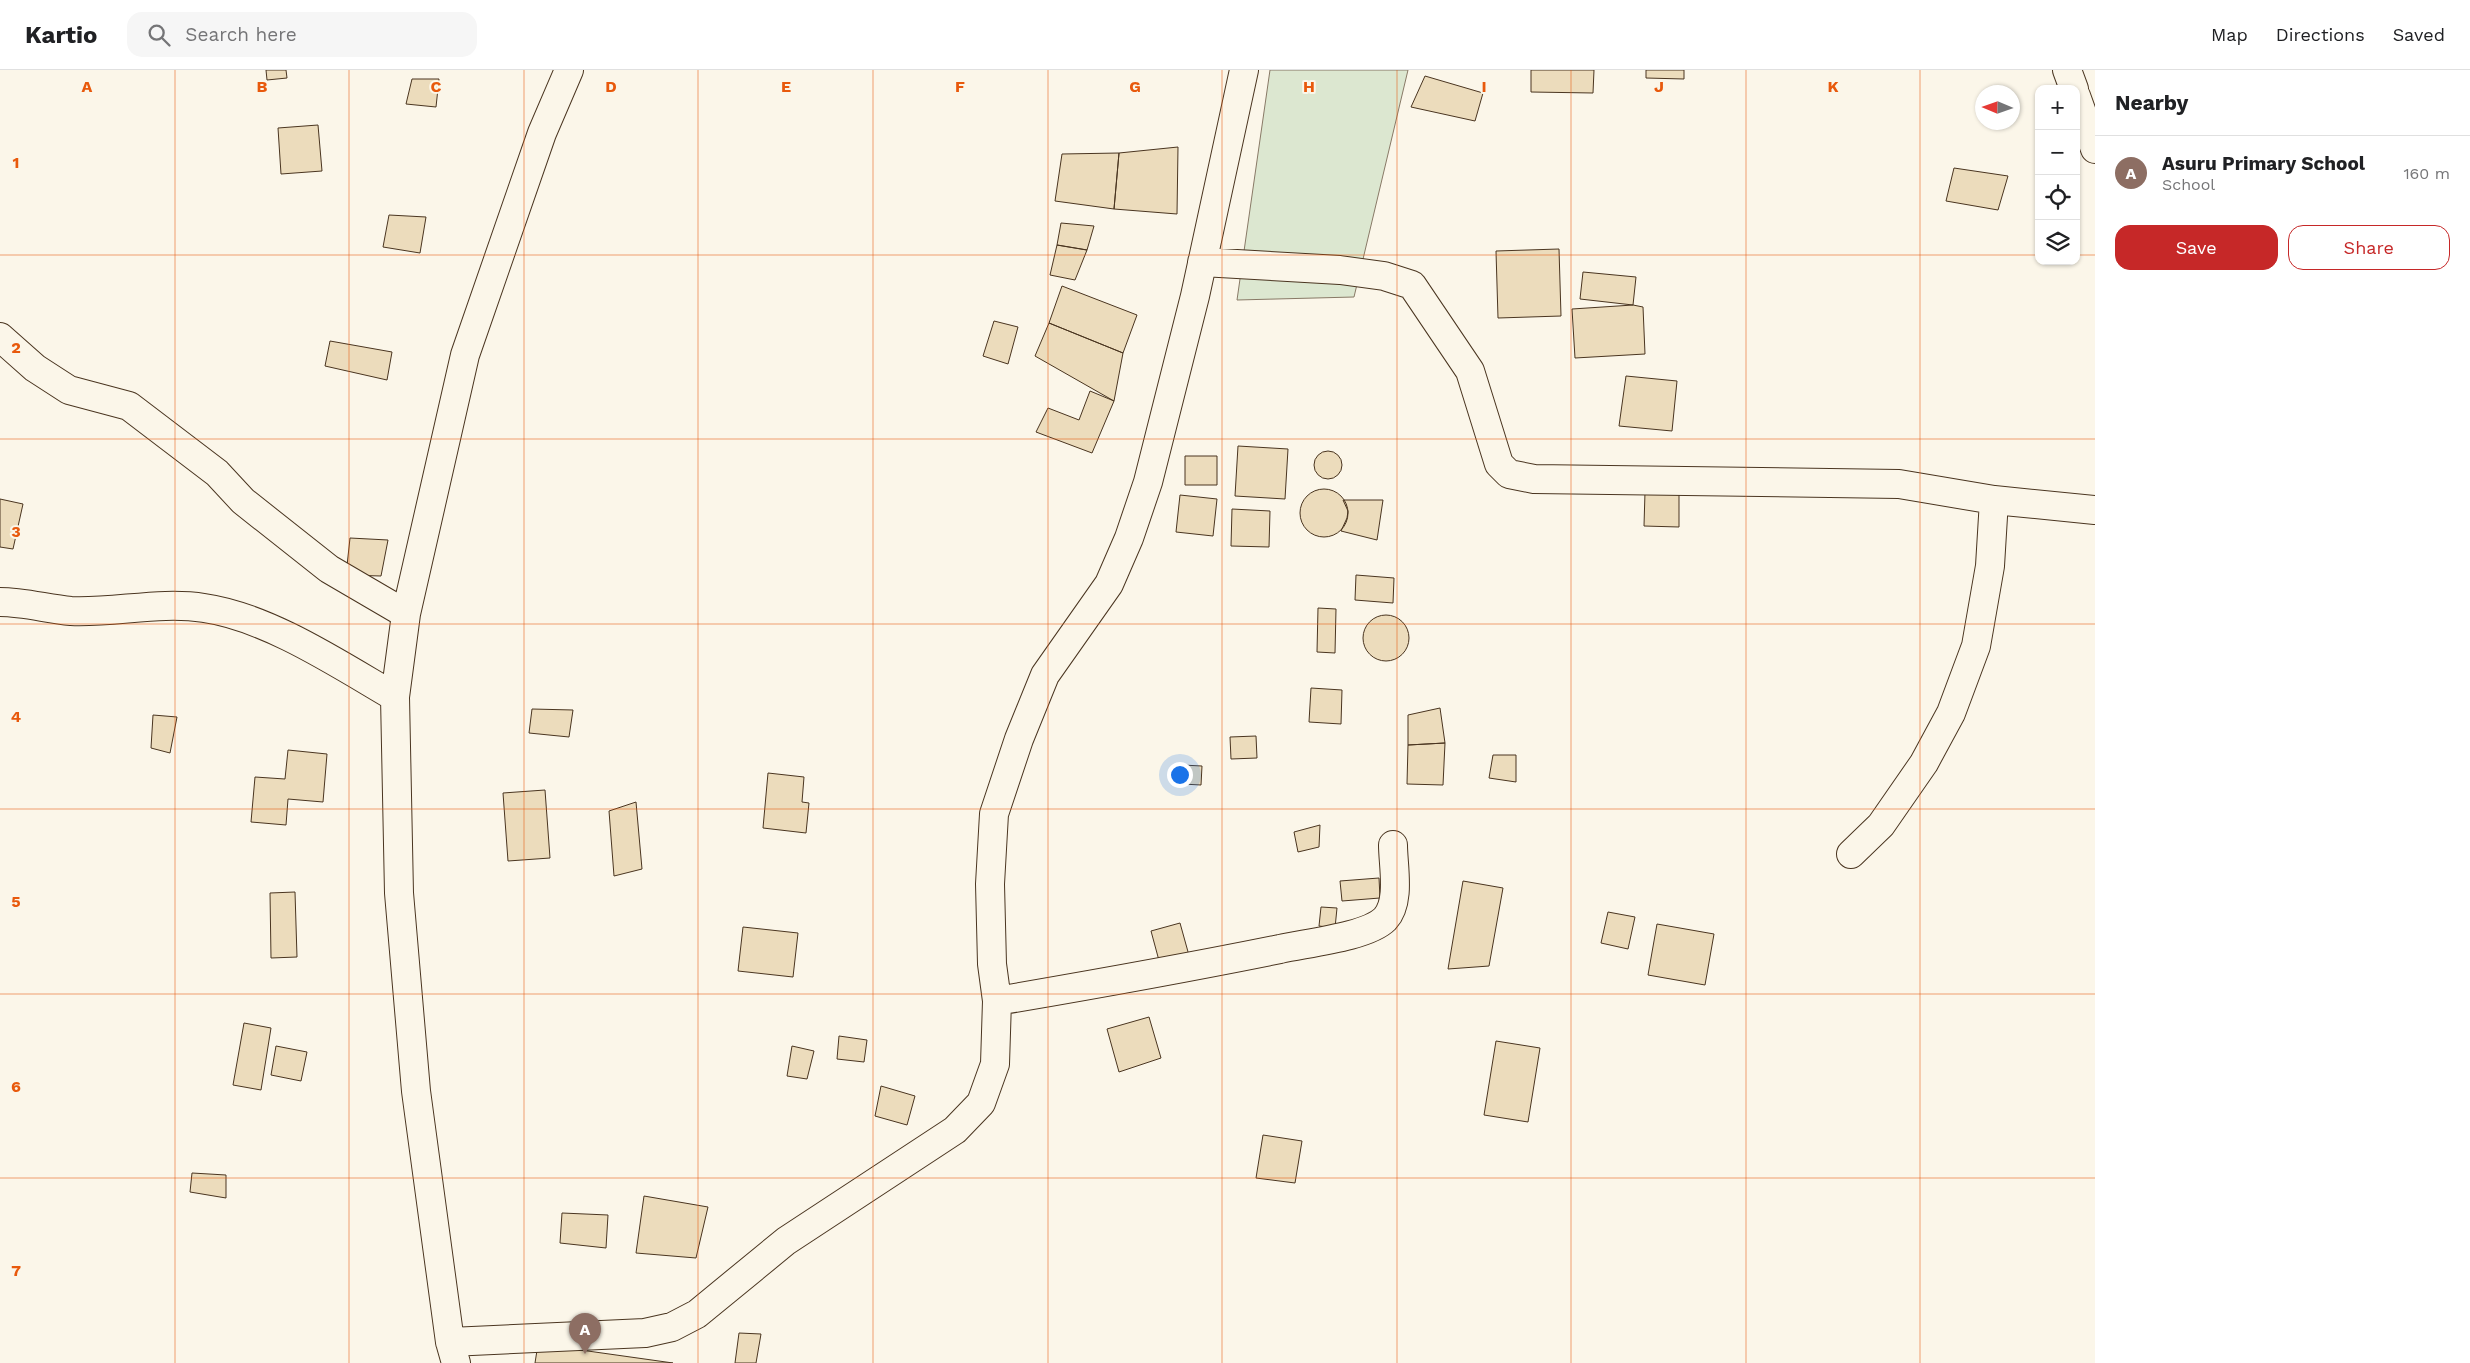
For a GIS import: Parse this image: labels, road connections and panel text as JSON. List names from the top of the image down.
{
  "north": "left",
  "page": {
    "header": "Kartio",
    "search": "Search here",
    "nav": ["Map", "Directions", "Saved"],
    "heading": "Nearby",
    "map_buttons": ["+", "−"],
    "list": [
      {
        "mark": "A",
        "name": "Asuru Primary School",
        "note": "School",
        "value": "160 m"
      }
    ],
    "buttons": ["Save", "Share"],
    "pins": "A"
  },
  "grid": {
    "columns": [
      "A",
      "B",
      "C",
      "D",
      "E",
      "F",
      "G",
      "H",
      "I",
      "J",
      "K"
    ],
    "rows": [
      "1",
      "2",
      "3",
      "4",
      "5",
      "6",
      "7"
    ]
  }
}
